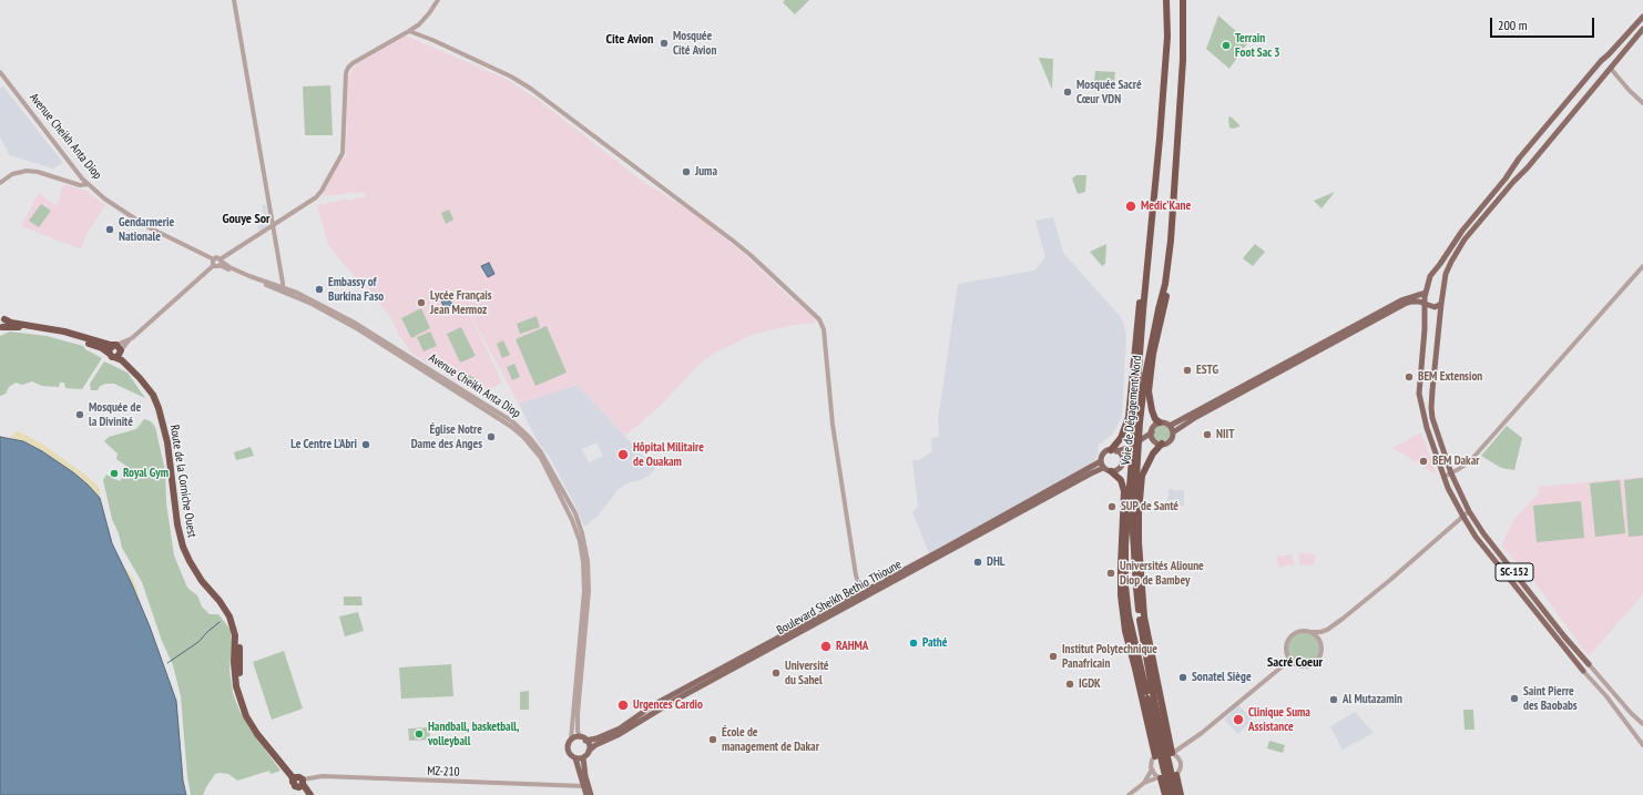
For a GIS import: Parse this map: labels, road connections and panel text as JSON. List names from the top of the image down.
{
  "streets": {
    "highway": ["Voie de Dégagement Nord", "Route de la Corniche Ouest"],
    "main road": ["SC-152", "Boulevard Sheikh Bethio Thioune"],
    "street": ["Avenue Cheikh Anta Diop", "MZ-210"]
  },
  "crossings": [
    ["Avenue Cheikh Anta Diop", "Boulevard Sheikh Bethio Thioune"],
    ["Route de la Corniche Ouest", "MZ-210"]
  ],
  "districts": ["Cite Avion", "Gouye Sor", "Sacré Coeur"],
  "places": [
    "Mosquée Cité Avion",
    "Terrain Foot Sac 3",
    "Mosquée Sacré Cœur VDN",
    "Juma",
    "Medic'Kane",
    "Gendarmerie Nationale",
    "Embassy of Burkina Faso",
    "Lycée Français Jean Mermoz",
    "ESTG",
    "BEM Extension",
    "Mosquée de la Divinité",
    "NIIT",
    "Église Notre Dame des Anges",
    "Le Centre L'Abri",
    "Hôpital Militaire de Ouakam",
    "BEM Dakar",
    "Royal Gym",
    "SUP de Santé",
    "DHL",
    "Universités Alioune Diop de Bambey",
    "Pathé",
    "RAHMA",
    "Institut Polytechnique Panafricain",
    "Université du Sahel",
    "Sonatel Siège",
    "IGDK",
    "Saint Pierre des Baobabs",
    "Al Mutazamin",
    "Urgences Cardio",
    "Clinique Suma Assistance",
    "Handball, basketball, volleyball",
    "École de management de Dakar"
  ],
  "scale_bar": "200 m"
}
